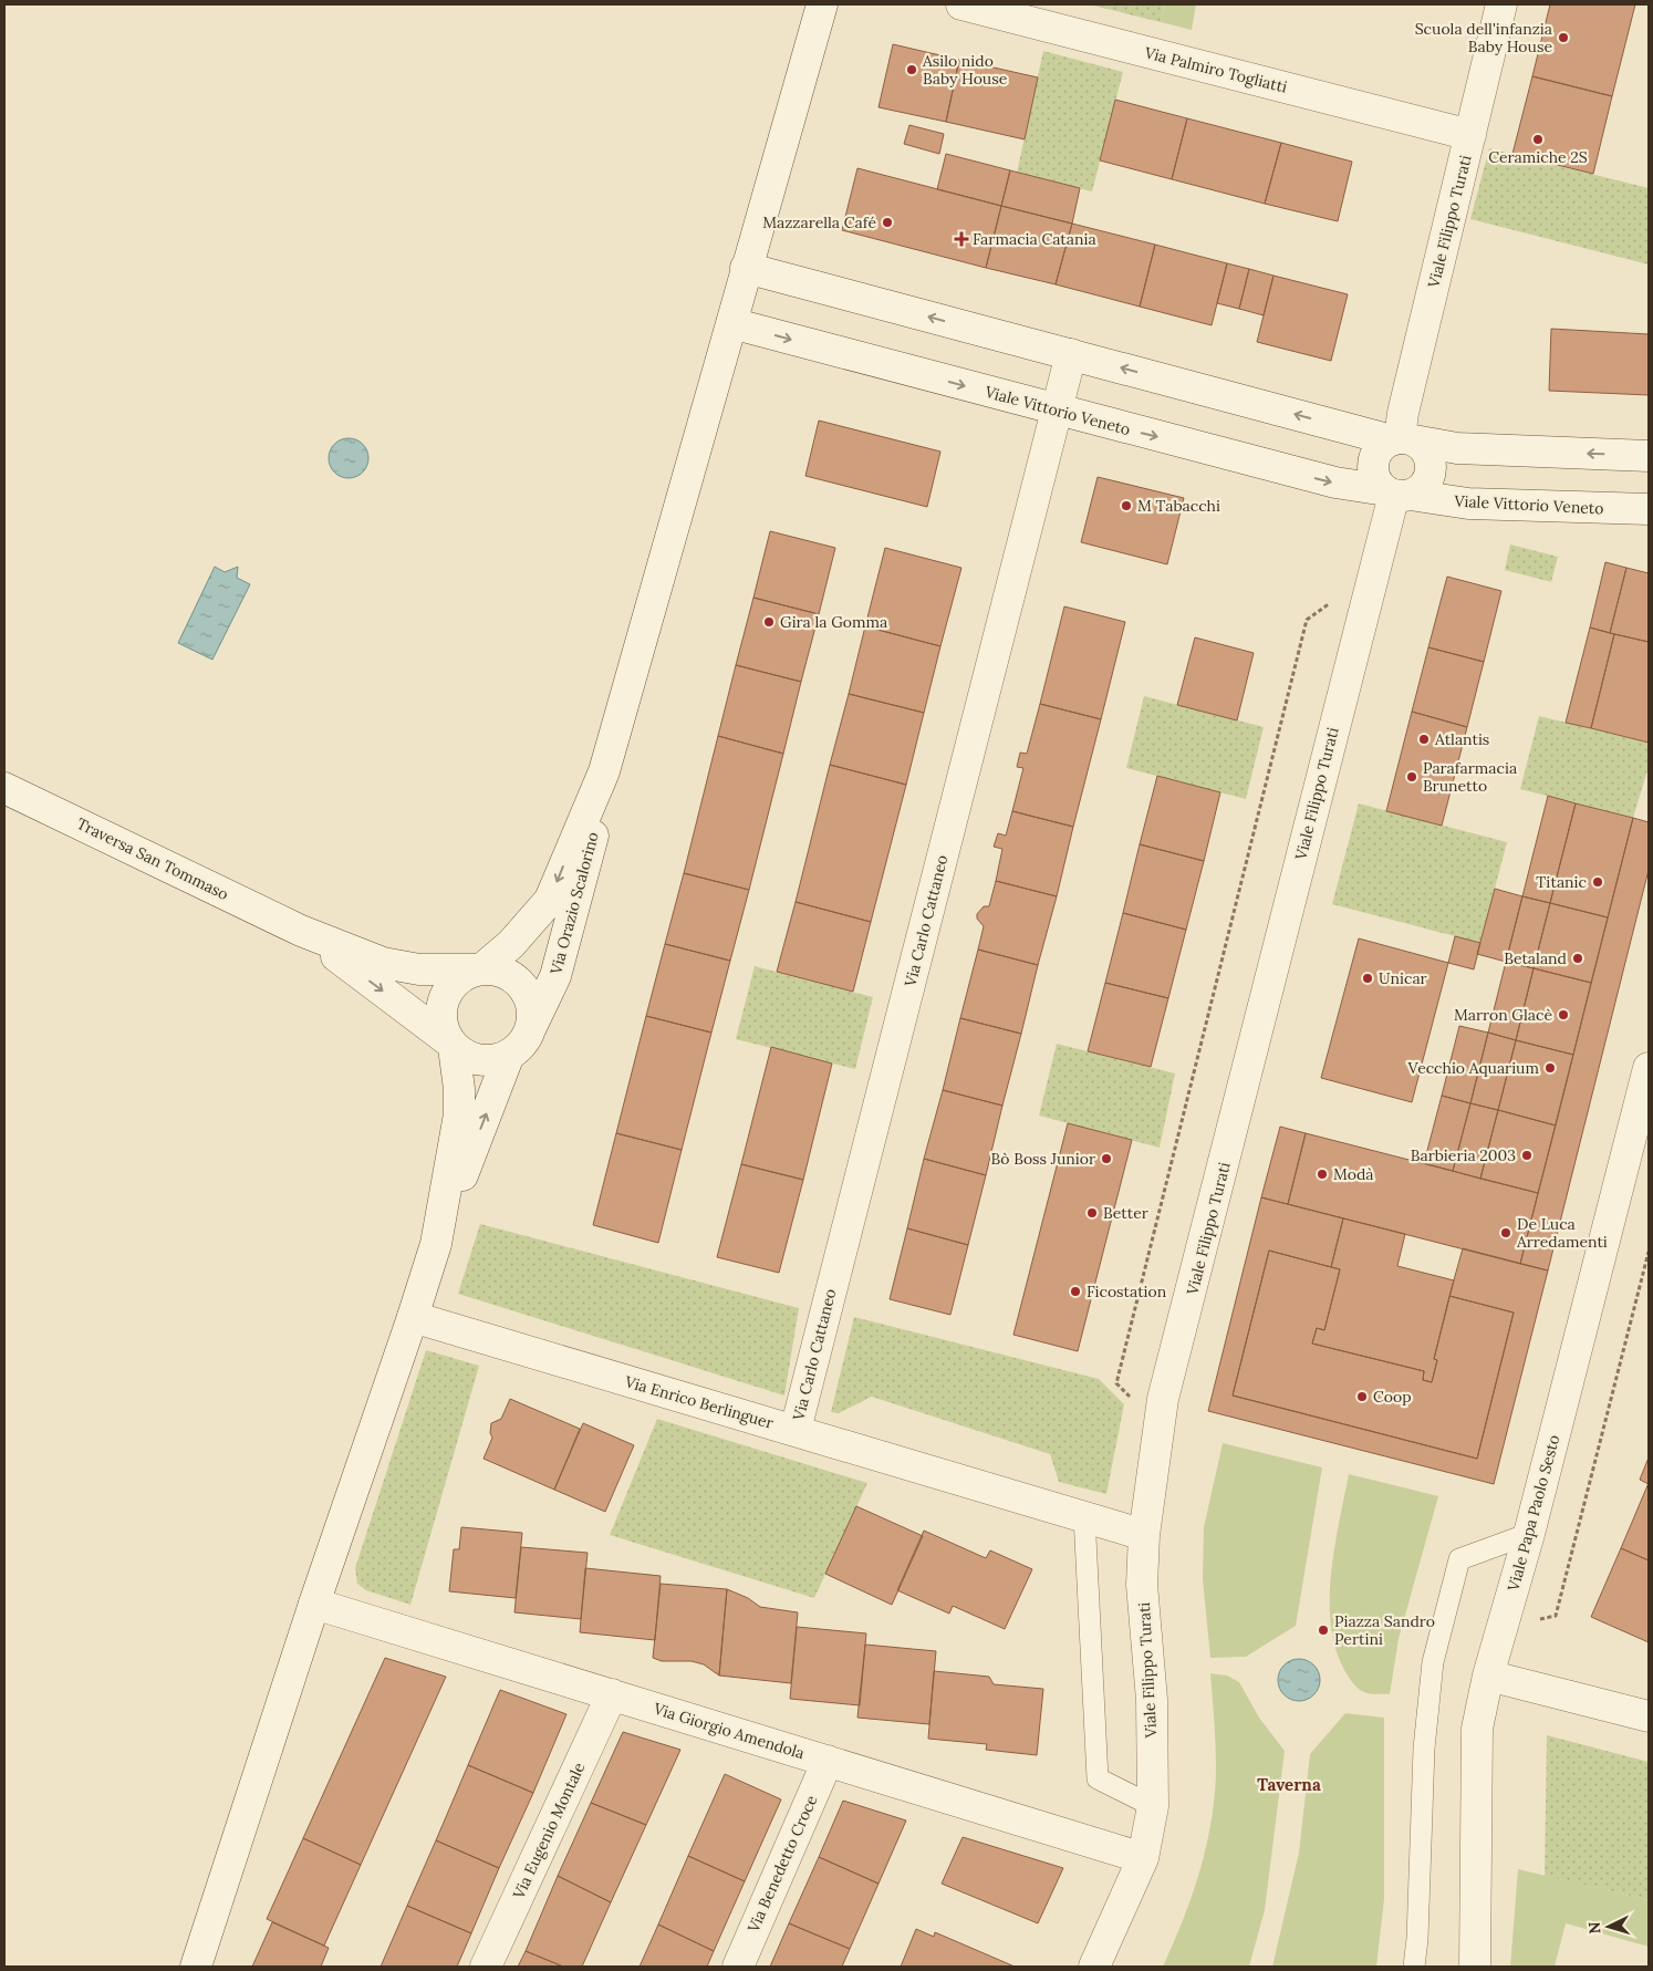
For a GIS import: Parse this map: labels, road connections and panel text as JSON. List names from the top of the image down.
{
  "streets": {
    "street": [
      "Via Palmiro Togliatti",
      "Viale Filippo Turati",
      "Viale Vittorio Veneto",
      "Traversa San Tommaso",
      "Via Orazio Scalorino",
      "Via Carlo Cattaneo",
      "Via Enrico Berlinguer",
      "Viale Papa Paolo Sesto",
      "Via Giorgio Amendola",
      "Via Eugenio Montale",
      "Via Benedetto Croce"
    ]
  },
  "crossings": [
    ["Via Palmiro Togliatti", "Viale Filippo Turati"],
    ["Viale Filippo Turati", "Viale Vittorio Veneto"],
    ["Viale Filippo Turati", "Via Enrico Berlinguer"],
    ["Viale Filippo Turati", "Via Giorgio Amendola"],
    ["Viale Vittorio Veneto", "Via Carlo Cattaneo"],
    ["Via Carlo Cattaneo", "Via Enrico Berlinguer"],
    ["Via Giorgio Amendola", "Via Eugenio Montale"],
    ["Via Giorgio Amendola", "Via Benedetto Croce"]
  ],
  "districts": ["Taverna"],
  "places": {
    "other": [
      "Scuola dell'infanzia Baby House",
      "Asilo nido Baby House",
      "Ceramiche 2S",
      "Mazzarella Café",
      "M Tabacchi",
      "Gira la Gomma",
      "Atlantis",
      "Parafarmacia Brunetto",
      "Titanic",
      "Betaland",
      "Unicar",
      "Marron Glacè",
      "Vecchio Aquarium",
      "Barbieria 2003",
      "Bò Boss Junior",
      "Modà",
      "Better",
      "De Luca Arredamenti",
      "Ficostation",
      "Coop",
      "Piazza Sandro Pertini"
    ],
    "health": ["Farmacia Catania"]
  },
  "north": "left"
}
